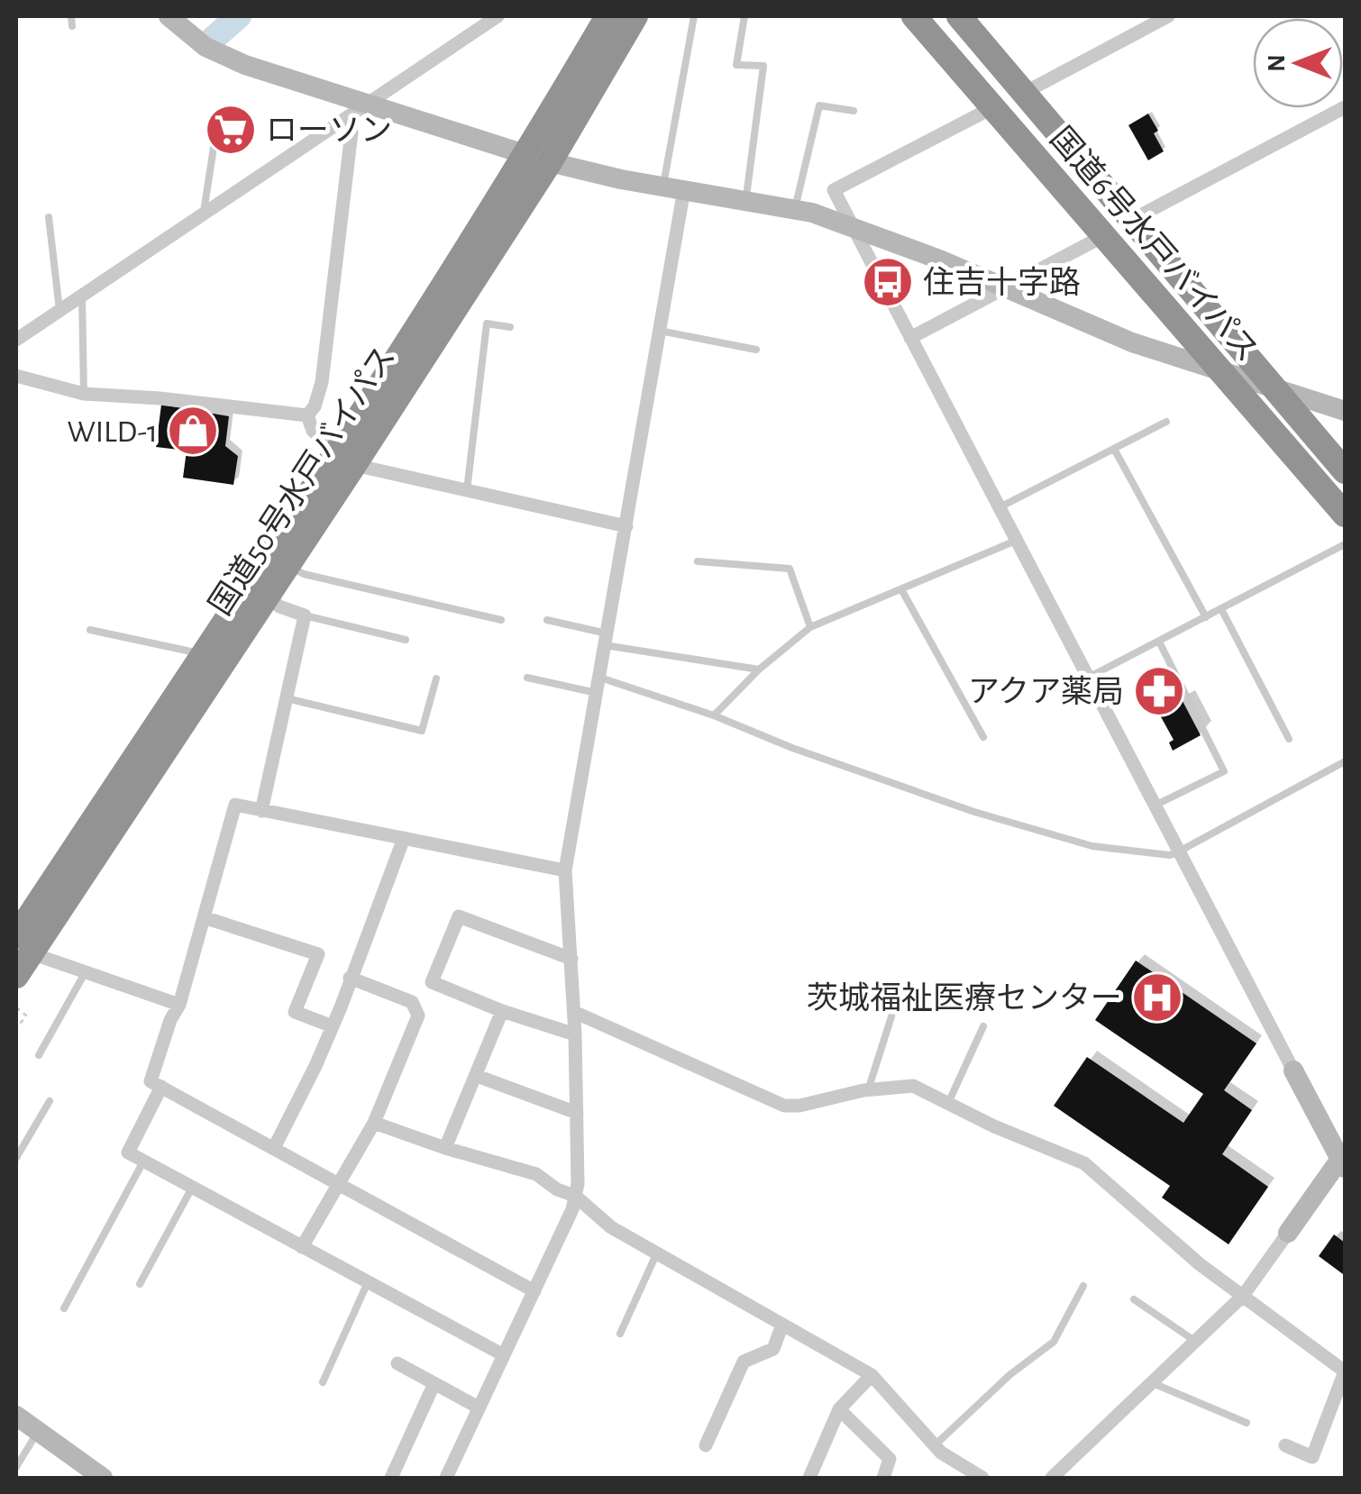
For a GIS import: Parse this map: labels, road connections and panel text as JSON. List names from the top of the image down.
{
  "streets": {
    "highway": ["国道6号水戸バイパス", "国道50号水戸バイパス"]
  },
  "places": {
    "supermarket": ["ローソン"],
    "bus stop": ["住吉十字路"],
    "shop": ["WILD-1"],
    "pharmacy": ["アクア薬局"],
    "hospital": ["茨城福祉医療センター"]
  },
  "north": "left"
}
